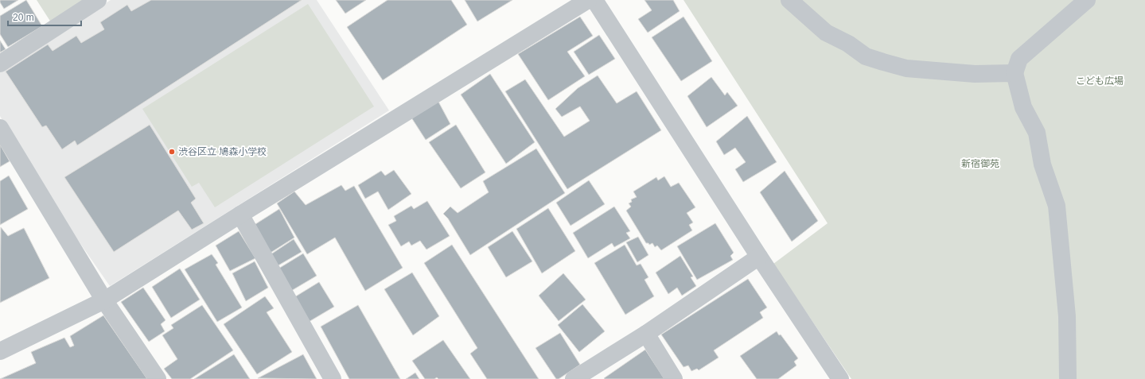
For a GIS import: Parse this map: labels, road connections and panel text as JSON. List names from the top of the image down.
{
  "parks": ["こども広場", "新宿御苑"],
  "places": ["渋谷区立 鳩森小学校"],
  "scale_bar": "20 m"
}
